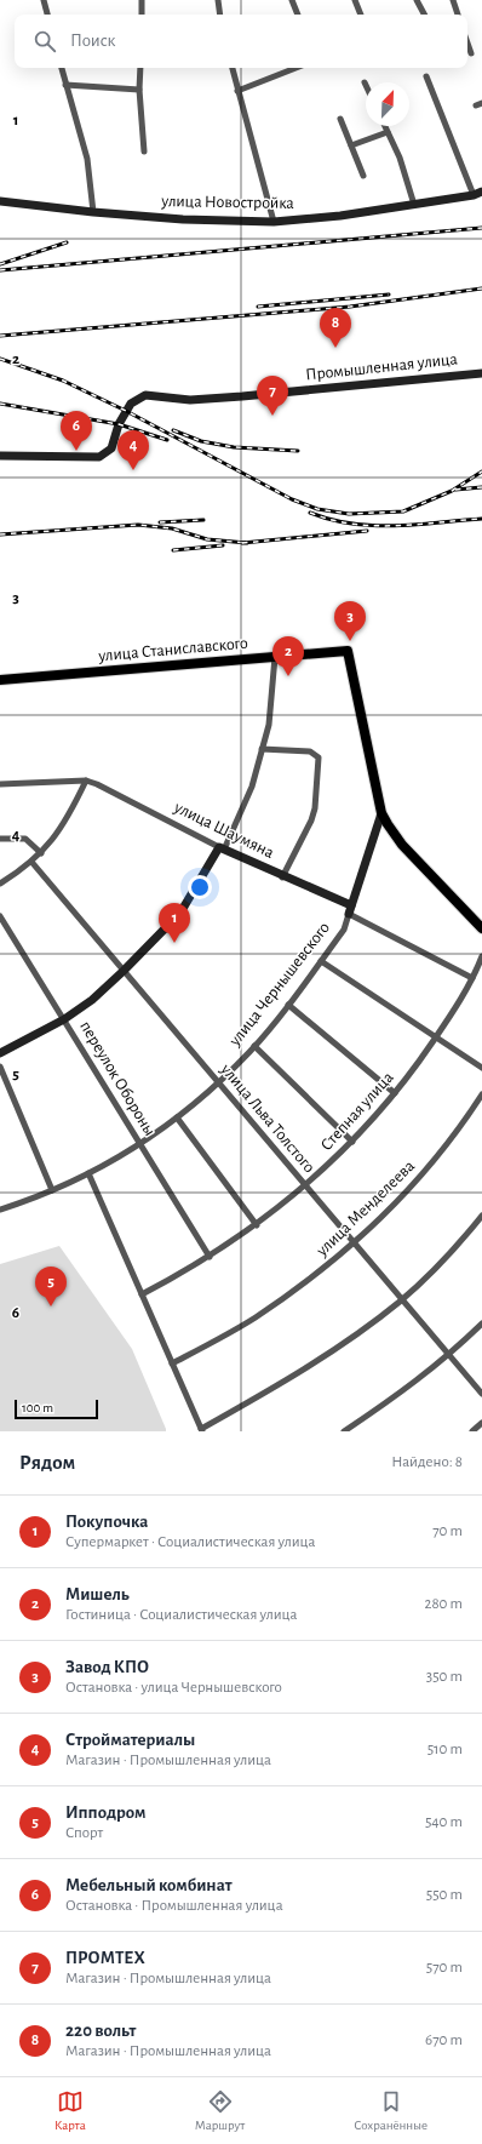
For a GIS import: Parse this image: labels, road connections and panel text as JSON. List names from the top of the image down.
{
  "streets": {
    "main road": [
      "улица Новостройка",
      "Промышленная улица",
      "улица Станиславского",
      "улица Шаумяна",
      "улица Чернышевского"
    ],
    "street": [
      "переулок Обороны",
      "Степная улица",
      "улица Льва Толстого",
      "улица Менделеева"
    ]
  },
  "crossings": [
    ["улица Станиславского", "улица Чернышевского"],
    ["улица Шаумяна", "улица Чернышевского"],
    ["улица Шаумяна", "Степная улица"],
    ["улица Чернышевского", "переулок Обороны"],
    ["улица Чернышевского", "улица Льва Толстого"],
    ["переулок Обороны", "Степная улица"],
    ["Степная улица", "улица Льва Толстого"],
    ["улица Льва Толстого", "улица Менделеева"]
  ],
  "scale_bar": "100 m",
  "north": "top right",
  "page": {
    "search": "Поиск",
    "pins": [
      "8",
      "7",
      "6",
      "4",
      "3",
      "2",
      "1",
      "5"
    ],
    "scale": "100 m",
    "heading": ["Рядом", "Найдено: 8"],
    "list": [
      {
        "mark": "1",
        "name": "Покупочка",
        "note": "Супермаркет · Социалистическая улица",
        "value": "70 m"
      },
      {
        "mark": "2",
        "name": "Мишель",
        "note": "Гостиница · Социалистическая улица",
        "value": "280 m"
      },
      {
        "mark": "3",
        "name": "Завод КПО",
        "note": "Остановка · улица Чернышевского",
        "value": "350 m"
      },
      {
        "mark": "4",
        "name": "Стройматериалы",
        "note": "Магазин · Промышленная улица",
        "value": "510 m"
      },
      {
        "mark": "5",
        "name": "Ипподром",
        "note": "Спорт",
        "value": "540 m"
      },
      {
        "mark": "6",
        "name": "Мебельный комбинат",
        "note": "Остановка · Промышленная улица",
        "value": "550 m"
      },
      {
        "mark": "7",
        "name": "ПРОМТЕХ",
        "note": "Магазин · Промышленная улица",
        "value": "570 m"
      },
      {
        "mark": "8",
        "name": "220 вольт",
        "note": "Магазин · Промышленная улица",
        "value": "670 m"
      }
    ],
    "nav": ["Карта", "Маршрут", "Сохранённые"]
  },
  "grid": {
    "rows": [
      "1",
      "2",
      "3",
      "4",
      "5",
      "6"
    ]
  }
}
